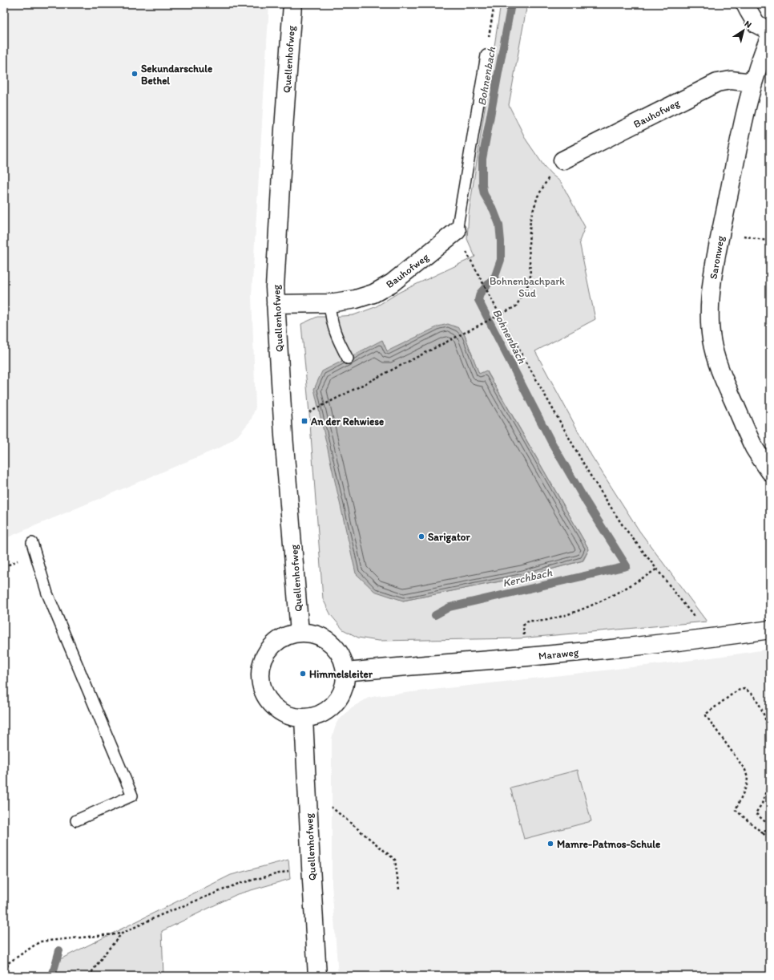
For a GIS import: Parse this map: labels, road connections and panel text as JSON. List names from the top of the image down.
{
  "streets": {
    "street": [
      "Quellenhofweg",
      "Bauhofweg",
      "Saronweg",
      "Maraweg"
    ]
  },
  "crossings": [
    ["Quellenhofweg", "Bauhofweg"],
    ["Quellenhofweg", "Maraweg"],
    ["Bauhofweg", "Saronweg"]
  ],
  "water": ["Bohnenbach", "Kerchbach"],
  "parks": ["Bohnenbachpark Süd"],
  "places": {
    "other": [
      "Sekundarschule Bethel",
      "Sarigator",
      "Himmelsleiter",
      "Mamre-Patmos-Schule"
    ],
    "transit": ["An der Rehwiese"]
  },
  "north": "top right"
}
